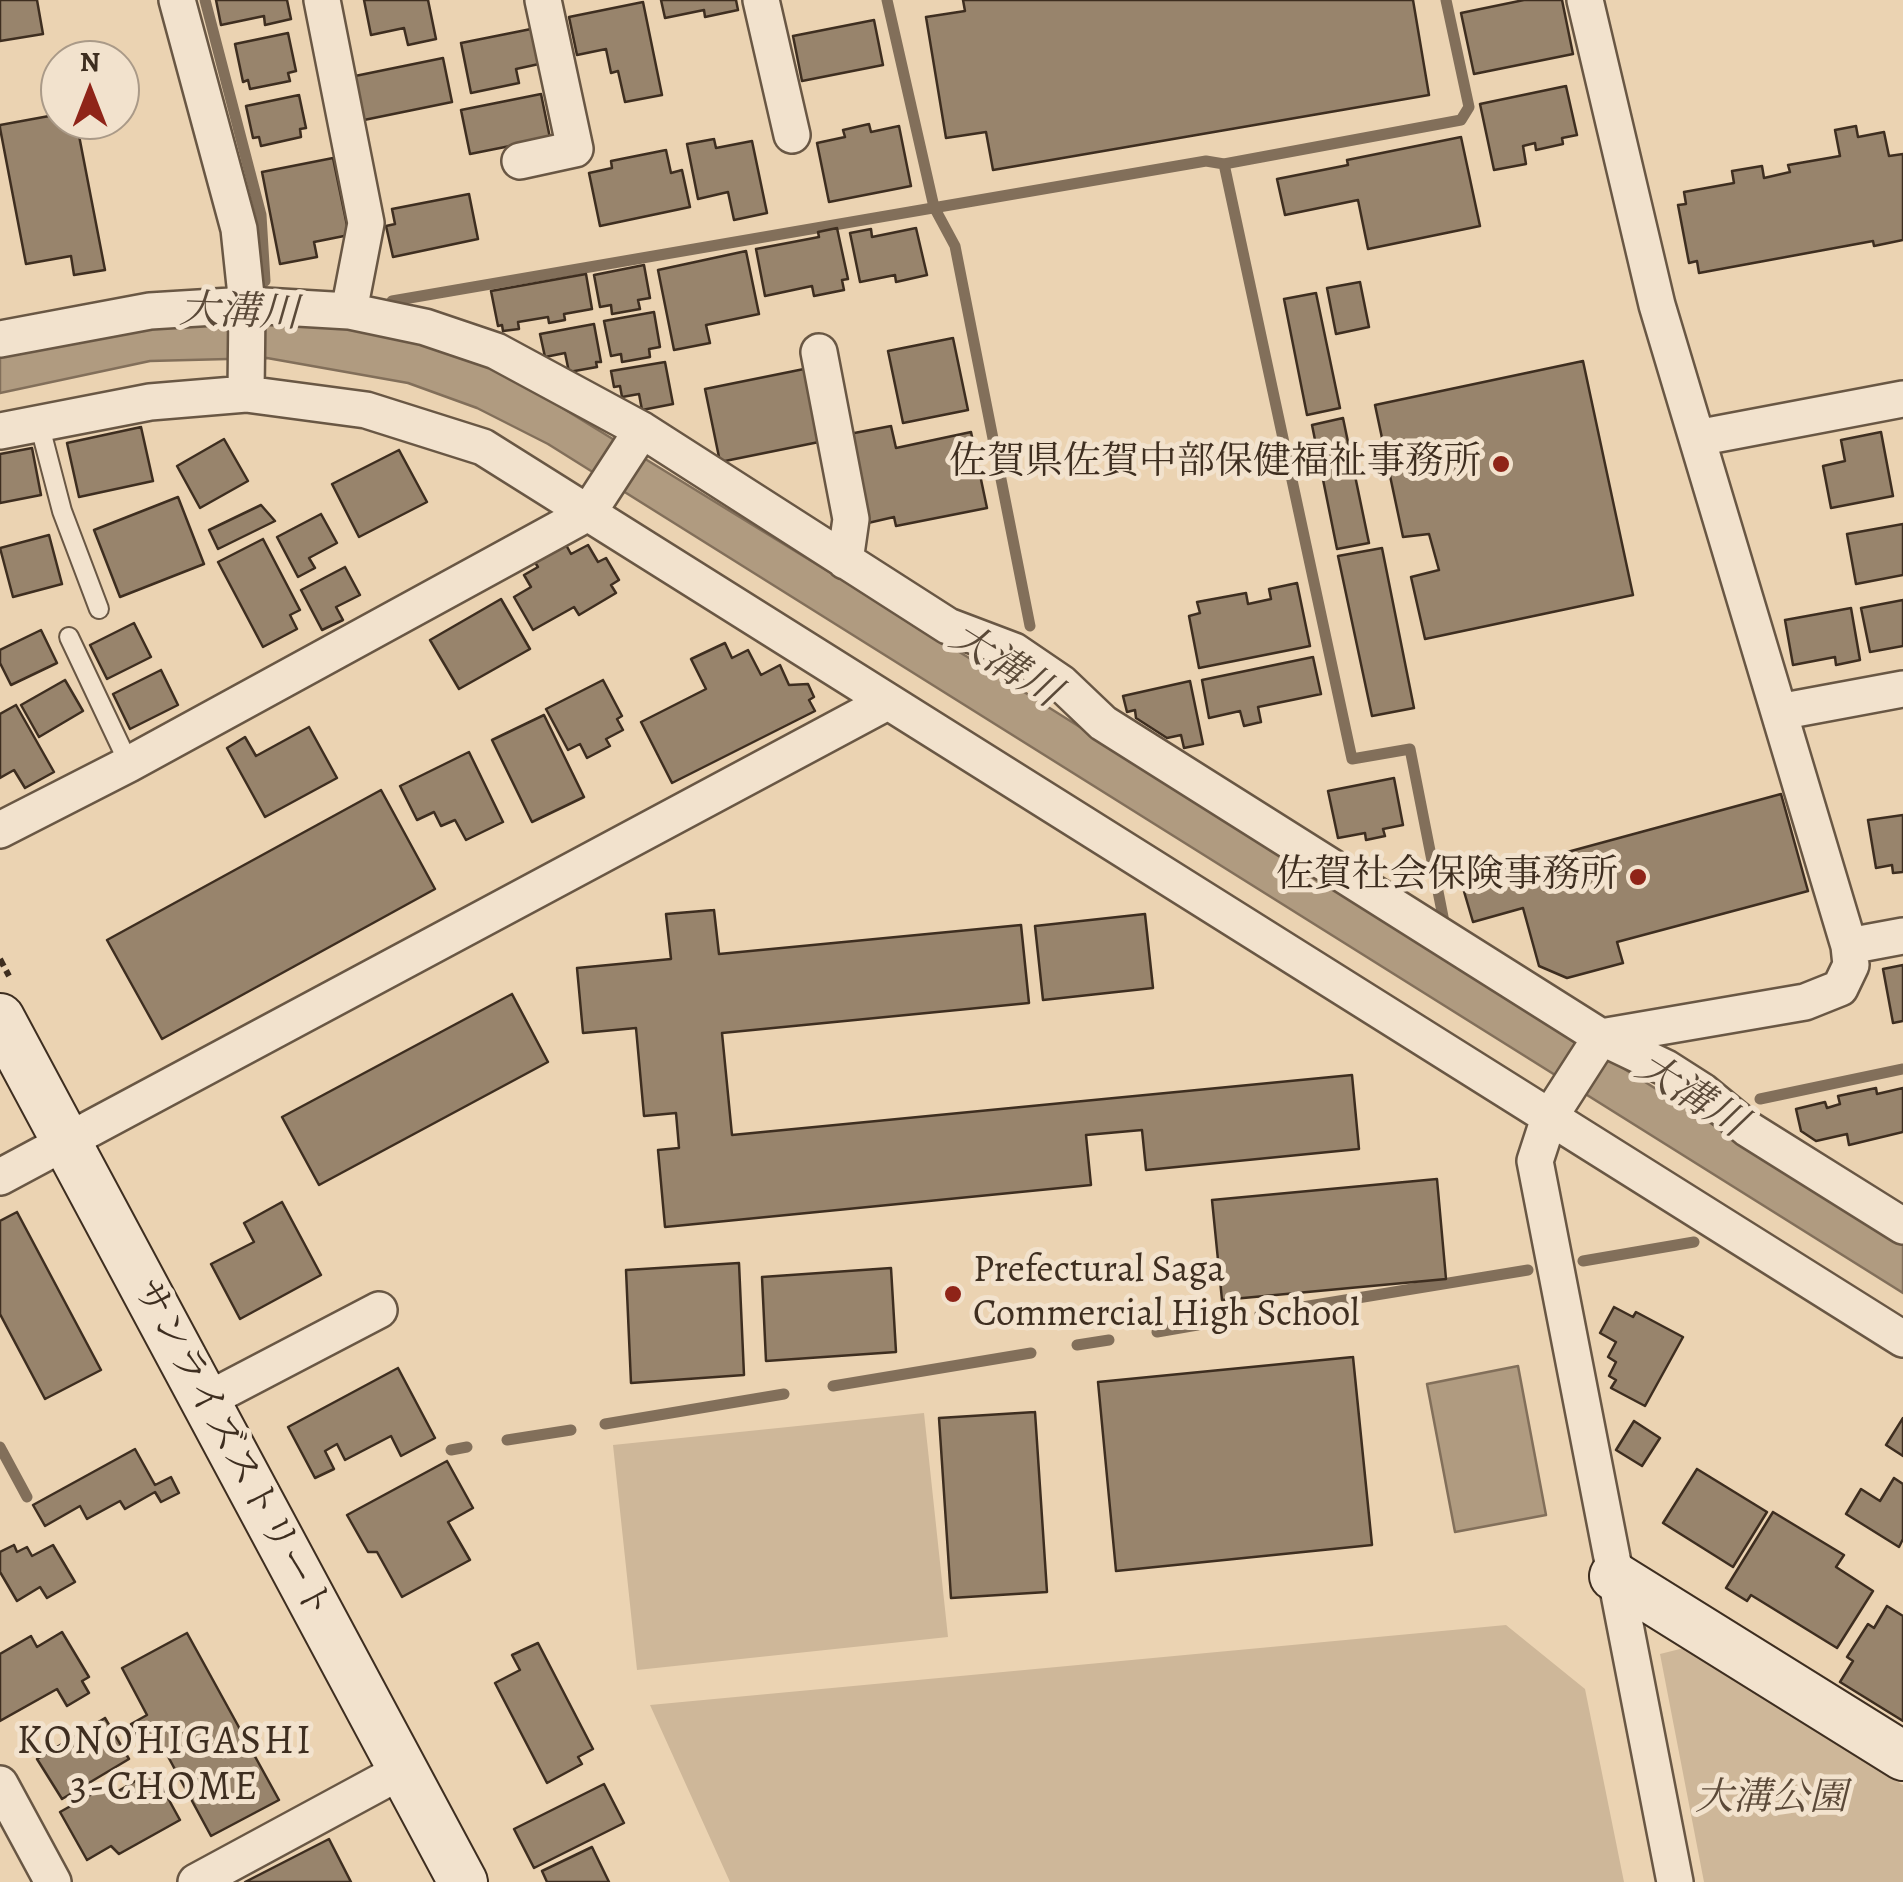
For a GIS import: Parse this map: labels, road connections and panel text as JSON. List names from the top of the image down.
{
  "streets": {
    "street": ["サンライズストリート"]
  },
  "districts": ["KONOHIGASHI 3-CHOME"],
  "water": ["大溝川"],
  "parks": ["大溝公園"],
  "places": ["佐賀県佐賀中部保健福祉事務所", "佐賀社会保険事務所", "Prefectural Saga Commercial High School"],
  "north": "top"
}
